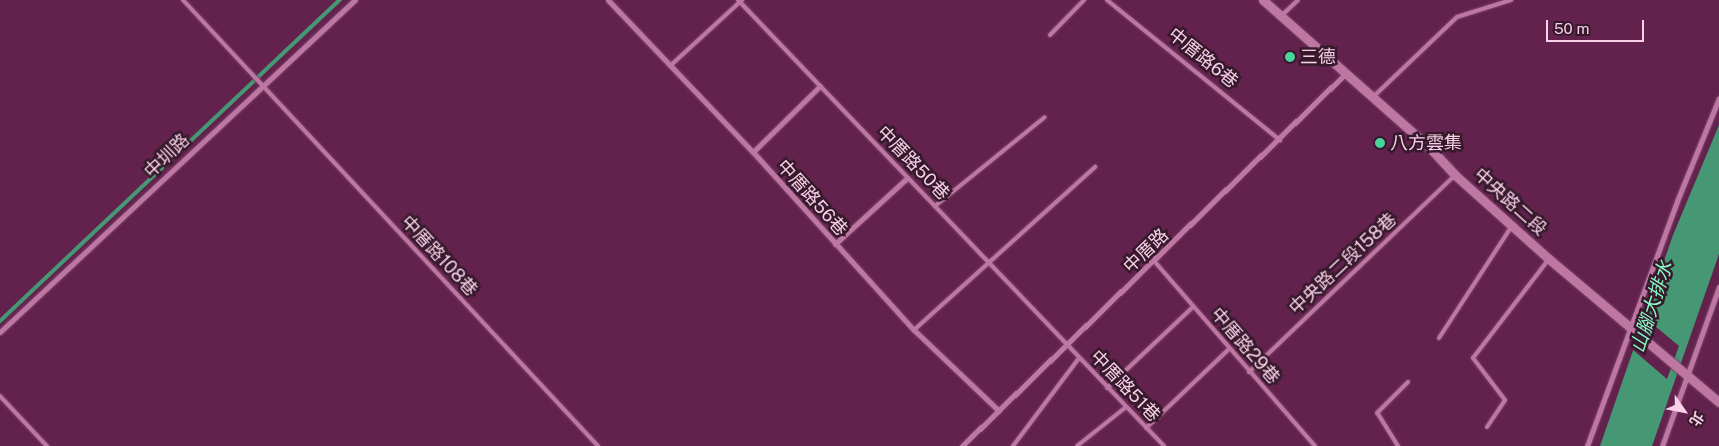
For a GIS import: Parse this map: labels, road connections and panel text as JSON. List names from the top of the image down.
{
  "streets": {
    "street": [
      "中圳路",
      "中厝路56巷",
      "中央路二段",
      "中厝路"
    ],
    "lane": [
      "中厝路6巷",
      "中厝路50巷",
      "中厝路108巷",
      "中央路二段158巷",
      "中厝路29巷",
      "中厝路51巷"
    ]
  },
  "crossings": [
    ["中厝路6巷", "中厝路"],
    ["中圳路", "中厝路108巷"],
    ["中厝路50巷", "中厝路"],
    ["中厝路50巷", "中厝路51巷"],
    ["中厝路56巷", "中厝路"],
    ["中央路二段", "中厝路"],
    ["中央路二段", "中央路二段158巷"],
    ["中厝路", "中厝路29巷"],
    ["中厝路", "中厝路51巷"],
    ["中央路二段158巷", "中厝路29巷"]
  ],
  "water": ["山腳大排水"],
  "places": ["三德", "八方雲集"],
  "scale_bar": "50 m",
  "north": "bottom right"
}
